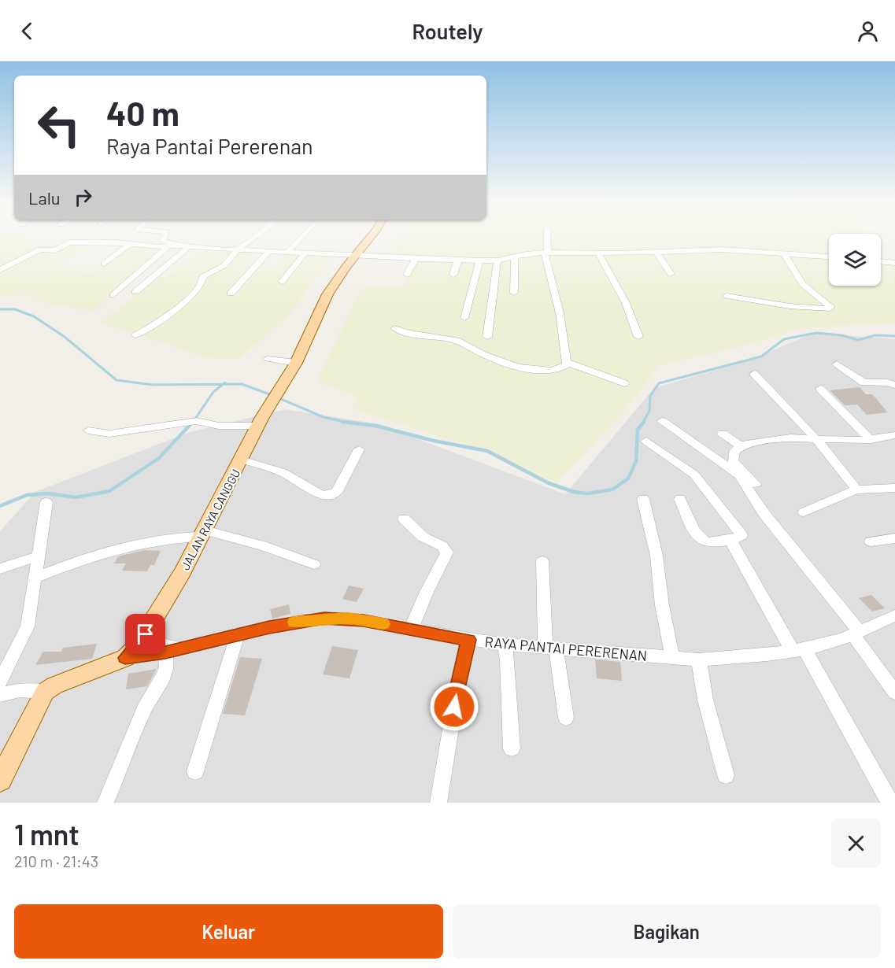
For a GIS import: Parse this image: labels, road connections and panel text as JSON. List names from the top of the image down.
{
  "streets": {
    "main road": ["JALAN RAYA CANGGU"],
    "street": ["RAYA PANTAI PERERENAN"]
  },
  "crossings": [
    ["JALAN RAYA CANGGU", "RAYA PANTAI PERERENAN"]
  ],
  "page": {
    "header": "Routely",
    "turn": ["40 m", "Raya Pantai Pererenan"],
    "then": "Lalu",
    "heading": ["1 mnt", "210 m · 21:43"],
    "buttons": ["Keluar", "Bagikan"]
  }
}
